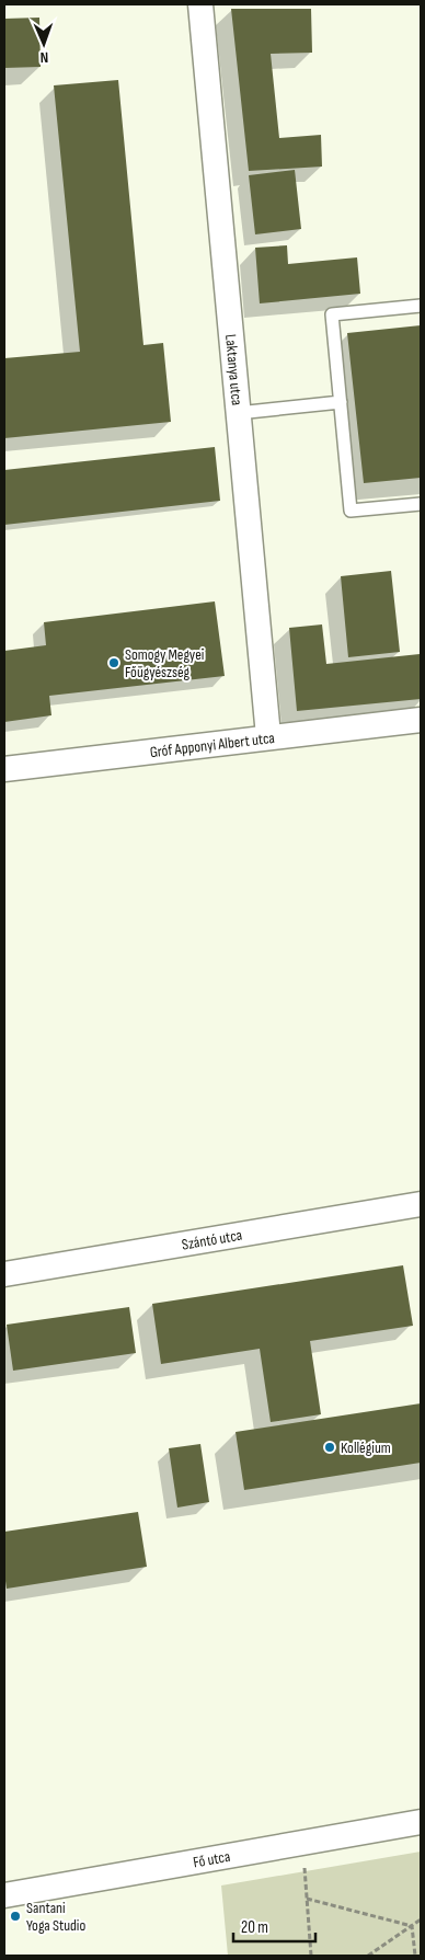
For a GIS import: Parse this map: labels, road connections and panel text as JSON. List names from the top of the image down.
{
  "streets": {
    "street": [
      "Laktanya utca",
      "Gróf Apponyi Albert utca",
      "Szántó utca",
      "Fő utca"
    ]
  },
  "crossings": [
    ["Laktanya utca", "Gróf Apponyi Albert utca"]
  ],
  "places": ["Somogy Megyei Főügyészség", "Kollégium", "Santani Yoga Studio"],
  "scale_bar": "20 m",
  "north": "bottom"
}
